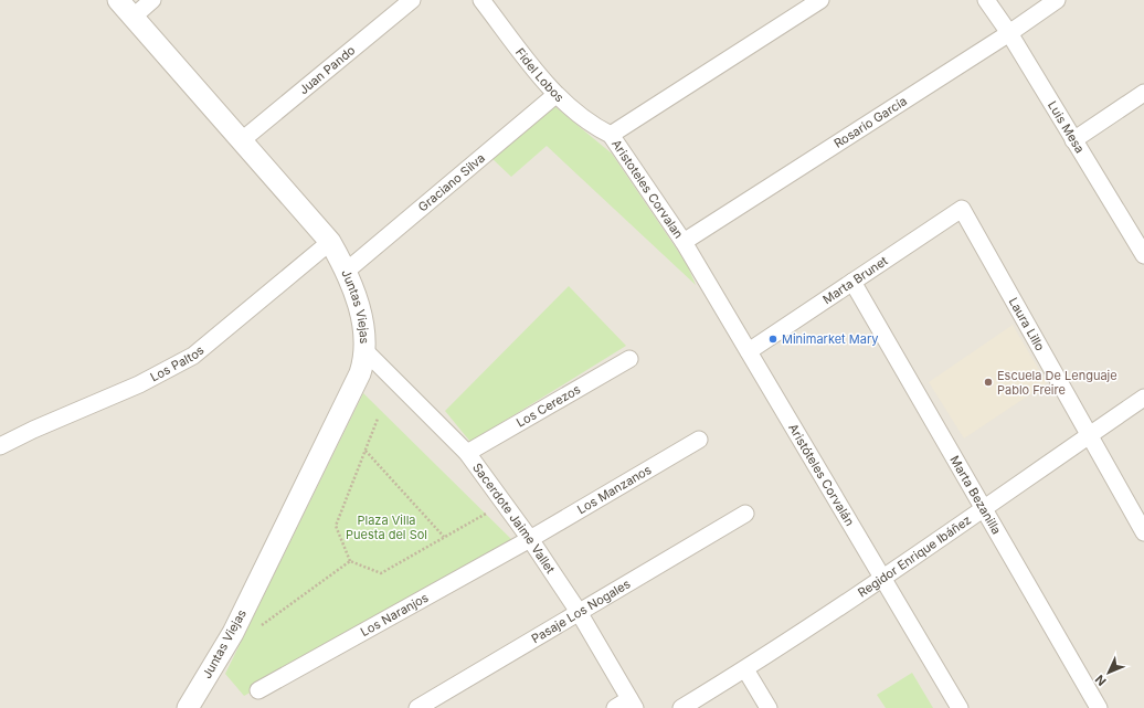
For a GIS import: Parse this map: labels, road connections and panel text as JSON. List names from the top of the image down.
{
  "streets": {
    "street": [
      "Juan Pando",
      "Fidel Lobos",
      "Rosario García",
      "Luis Mesa",
      "Graciano Silva",
      "Aristoteles Corvalan",
      "Marta Brunet",
      "Juntas Viejas",
      "Laura Lillo",
      "Los Paltos",
      "Los Cerezos",
      "Aristóteles Corvalán",
      "Los Manzanos",
      "Marta Bezanilla",
      "Sacerdote Jaime Vallet",
      "Regidor Enrique Ibáñez",
      "Pasaje Los Nogales",
      "Los Naranjos"
    ]
  },
  "crossings": [
    ["Juan Pando", "Juntas Viejas"],
    ["Fidel Lobos", "Graciano Silva"],
    ["Fidel Lobos", "Aristoteles Corvalan"],
    ["Rosario García", "Luis Mesa"],
    ["Rosario García", "Aristoteles Corvalan"],
    ["Rosario García", "Aristóteles Corvalán"],
    ["Graciano Silva", "Juntas Viejas"],
    ["Aristoteles Corvalan", "Aristóteles Corvalán"],
    ["Marta Brunet", "Laura Lillo"],
    ["Marta Brunet", "Aristóteles Corvalán"],
    ["Marta Brunet", "Marta Bezanilla"],
    ["Juntas Viejas", "Los Paltos"],
    ["Juntas Viejas", "Sacerdote Jaime Vallet"],
    ["Laura Lillo", "Regidor Enrique Ibáñez"],
    ["Los Cerezos", "Sacerdote Jaime Vallet"],
    ["Aristóteles Corvalán", "Regidor Enrique Ibáñez"],
    ["Los Manzanos", "Sacerdote Jaime Vallet"],
    ["Los Manzanos", "Los Naranjos"],
    ["Marta Bezanilla", "Regidor Enrique Ibáñez"],
    ["Sacerdote Jaime Vallet", "Pasaje Los Nogales"],
    ["Sacerdote Jaime Vallet", "Los Naranjos"]
  ],
  "parks": ["Plaza Villa Puesta del Sol"],
  "places": ["Minimarket Mary", "Escuela De Lenguaje Pablo Freire"],
  "north": "bottom left"
}
